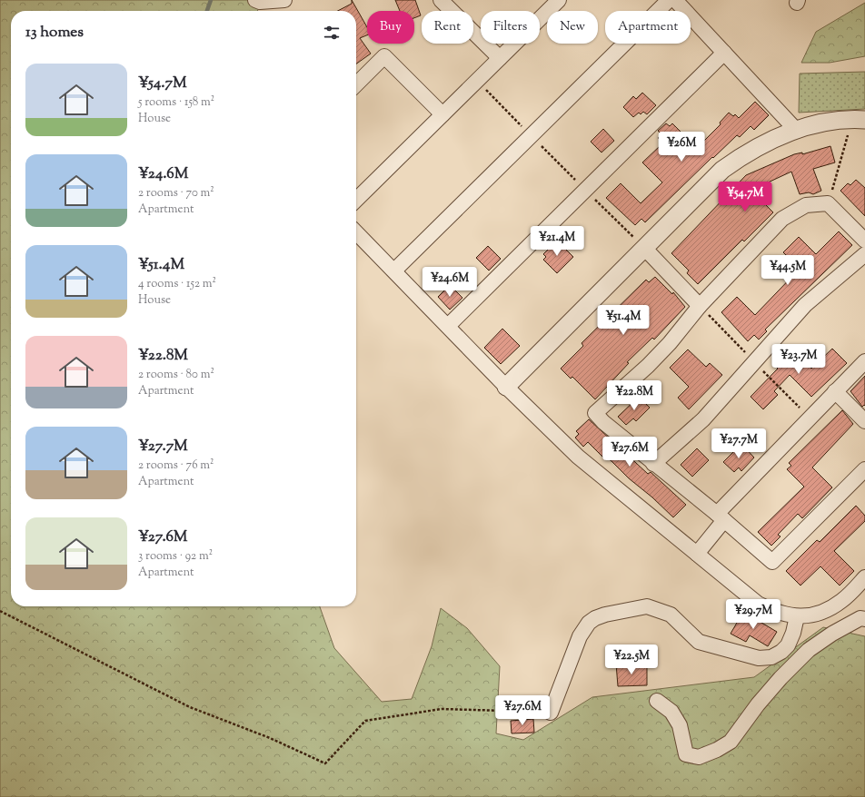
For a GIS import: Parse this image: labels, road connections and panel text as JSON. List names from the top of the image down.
{
  "page": {
    "chip": [
      "Buy",
      "Rent",
      "Filters",
      "New",
      "Apartment"
    ],
    "heading": "13 homes",
    "list": [
      {
        "name": "¥54.7M",
        "note": "5 rooms · 158 m² · House"
      },
      {
        "name": "¥24.6M",
        "note": "2 rooms · 70 m² · Apartment"
      },
      {
        "name": "¥51.4M",
        "note": "4 rooms · 152 m² · House"
      },
      {
        "name": "¥22.8M",
        "note": "2 rooms · 80 m² · Apartment"
      },
      {
        "name": "¥27.7M",
        "note": "2 rooms · 76 m² · Apartment"
      },
      {
        "name": "¥27.6M",
        "note": "3 rooms · 92 m² · Apartment"
      }
    ],
    "price": [
      "¥26M",
      "¥54.7M",
      "¥21.4M",
      "¥44.5M",
      "¥24.6M",
      "¥51.4M",
      "¥23.7M",
      "¥22.8M",
      "¥27.7M",
      "¥27.6M",
      "¥29.7M",
      "¥22.5M",
      "¥27.6M"
    ]
  }
}
